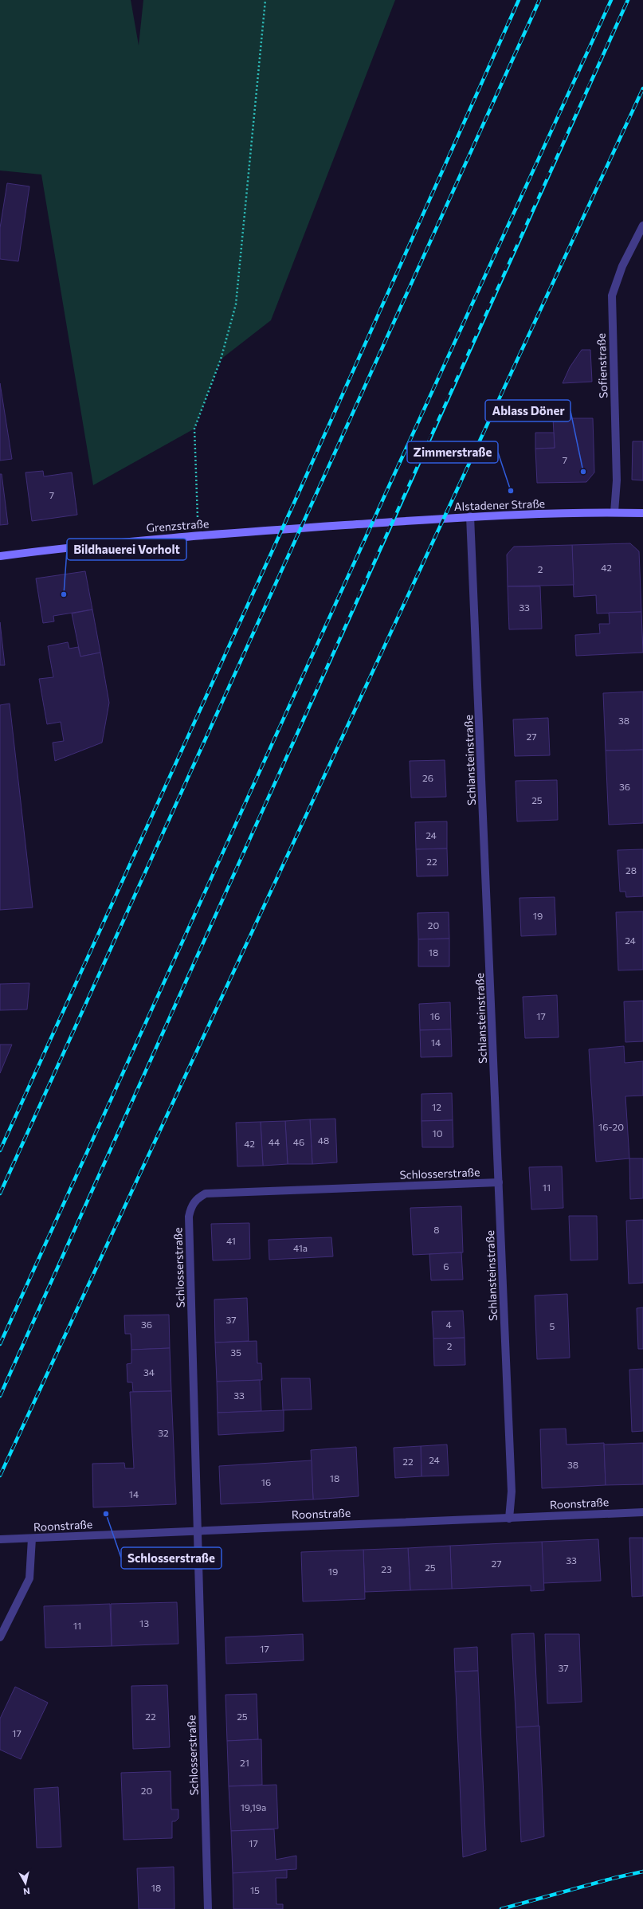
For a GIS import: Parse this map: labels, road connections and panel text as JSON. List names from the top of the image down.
{
  "streets": {
    "street": [
      "Sofienstraße",
      "Alstadener Straße",
      "Grenzstraße",
      "Schlansteinstraße",
      "Schlosserstraße",
      "Roonstraße"
    ]
  },
  "crossings": [
    ["Sofienstraße", "Alstadener Straße"],
    ["Alstadener Straße", "Grenzstraße"],
    ["Alstadener Straße", "Schlansteinstraße"],
    ["Schlansteinstraße", "Schlosserstraße"],
    ["Schlansteinstraße", "Roonstraße"],
    ["Schlosserstraße", "Roonstraße"]
  ],
  "places": [
    "Ablass Döner",
    "Zimmerstraße",
    "Bildhauerei Vorholt",
    "Schlosserstraße"
  ],
  "house_numbers": [
    "7",
    "7",
    "42",
    "2",
    "33",
    "38",
    "27",
    "26",
    "36",
    "25",
    "24",
    "22",
    "28",
    "19",
    "20",
    "24",
    "18",
    "16",
    "17",
    "14",
    "12",
    "16-20",
    "10",
    "48",
    "44",
    "46",
    "42",
    "11",
    "8",
    "41",
    "41a",
    "6",
    "37",
    "36",
    "4",
    "5",
    "2",
    "35",
    "34",
    "33",
    "32",
    "24",
    "22",
    "38",
    "18",
    "16",
    "14",
    "33",
    "27",
    "25",
    "23",
    "19",
    "13",
    "11",
    "17",
    "37",
    "22",
    "25",
    "17",
    "21",
    "20",
    "19,19a",
    "17",
    "18",
    "15"
  ],
  "north": "bottom"
}
